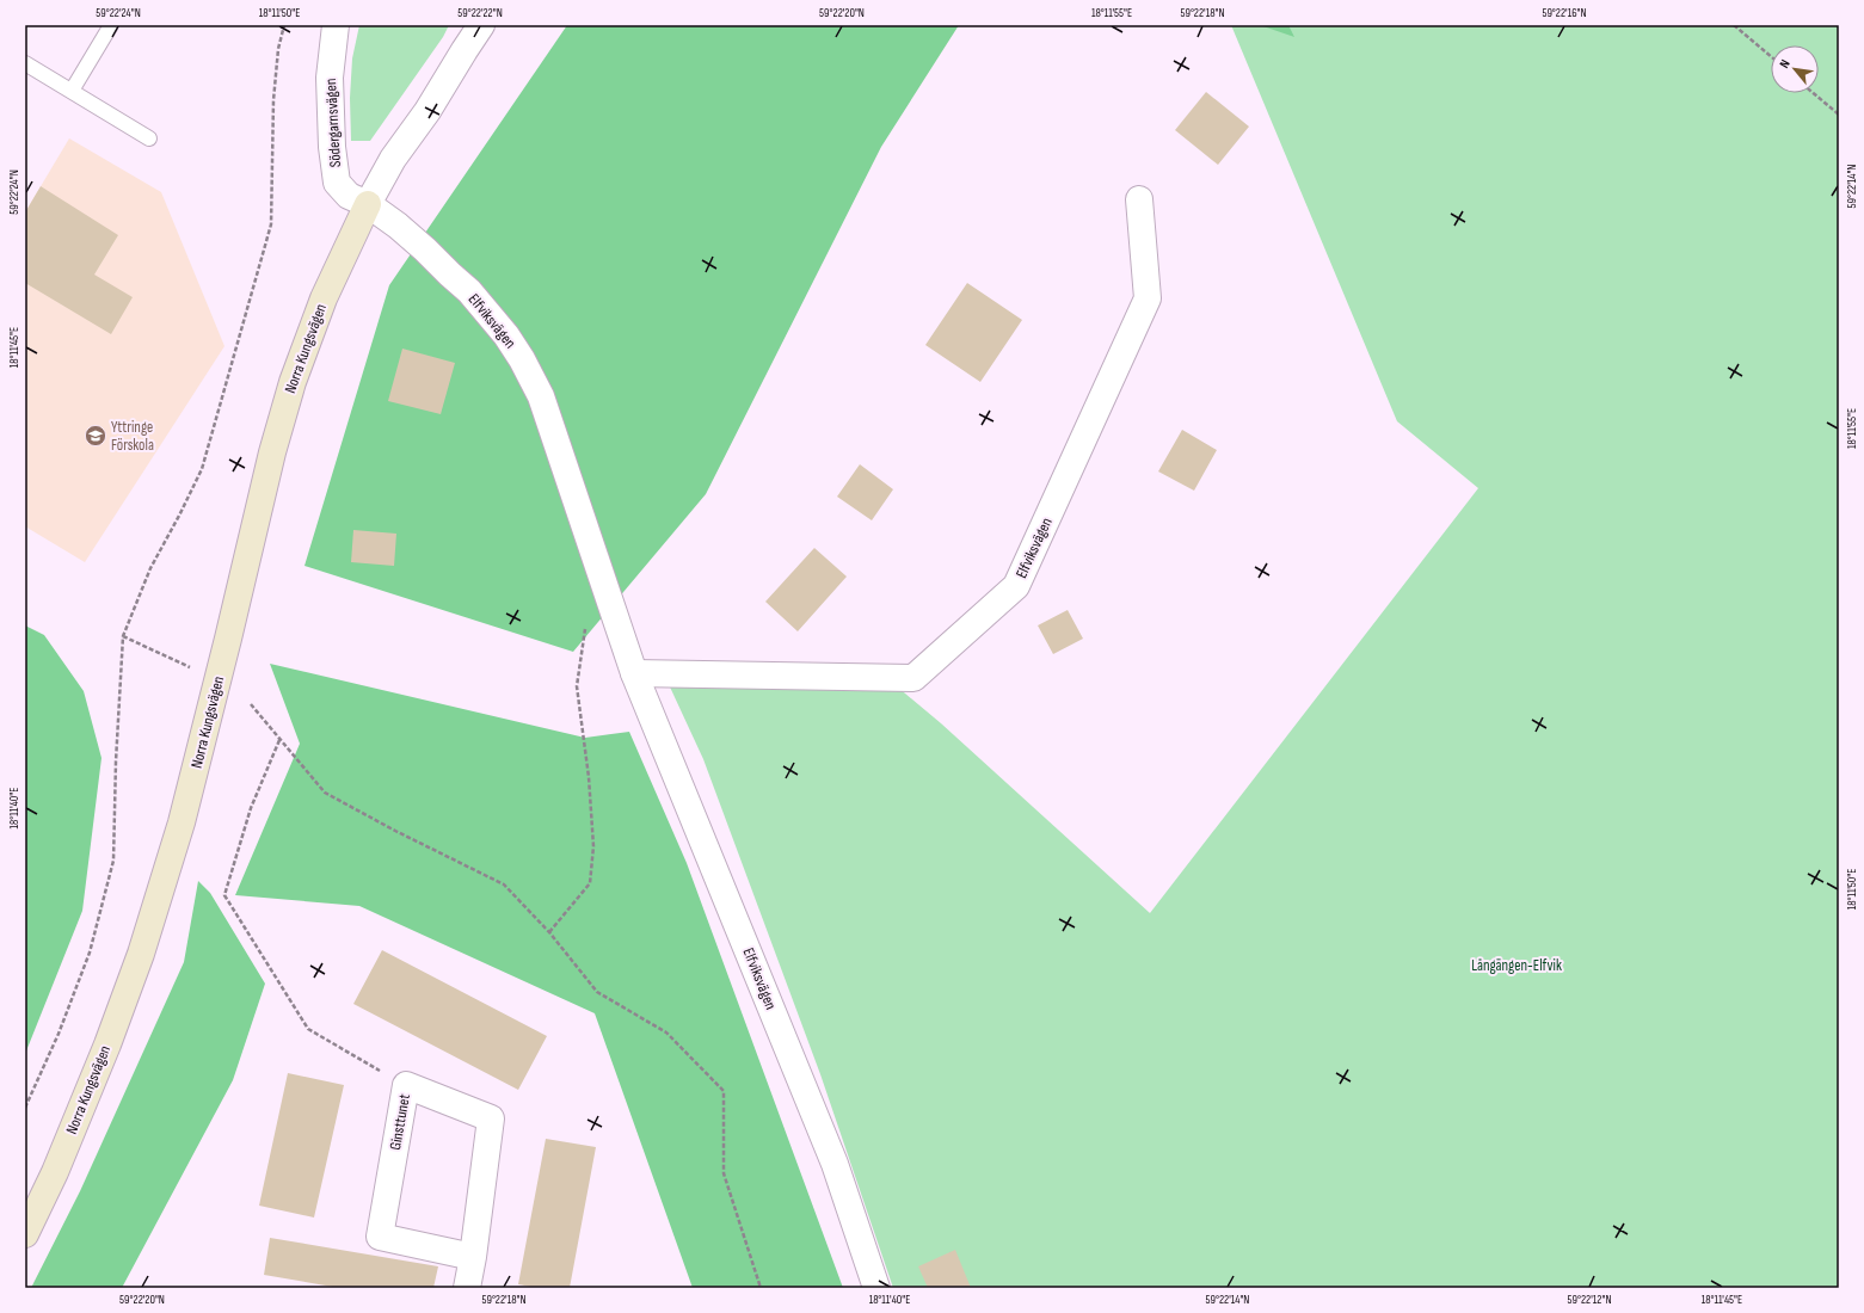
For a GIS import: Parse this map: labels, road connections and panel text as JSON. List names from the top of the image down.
{
  "streets": {
    "main road": ["Norra Kungsvägen"],
    "street": ["Södergarnsvägen", "Elfviksvägen", "Ginsttunet"]
  },
  "crossings": [
    ["Södergarnsvägen", "Elfviksvägen"],
    ["Södergarnsvägen", "Norra Kungsvägen"],
    ["Elfviksvägen", "Norra Kungsvägen"]
  ],
  "parks": ["Långängen-Elfvik"],
  "places": {
    "school or university": ["Yttringe Förskola"]
  },
  "north": "top left",
  "coordinates": [
    "59°22'24\"N",
    "18°11'50\"E",
    "59°22'22\"N",
    "59°22'20\"N",
    "18°11'55\"E",
    "59°22'18\"N",
    "59°22'16\"N",
    "59°22'14\"N",
    "18°11'45\"E",
    "18°11'40\"E",
    "59°22'12\"N"
  ]
}
